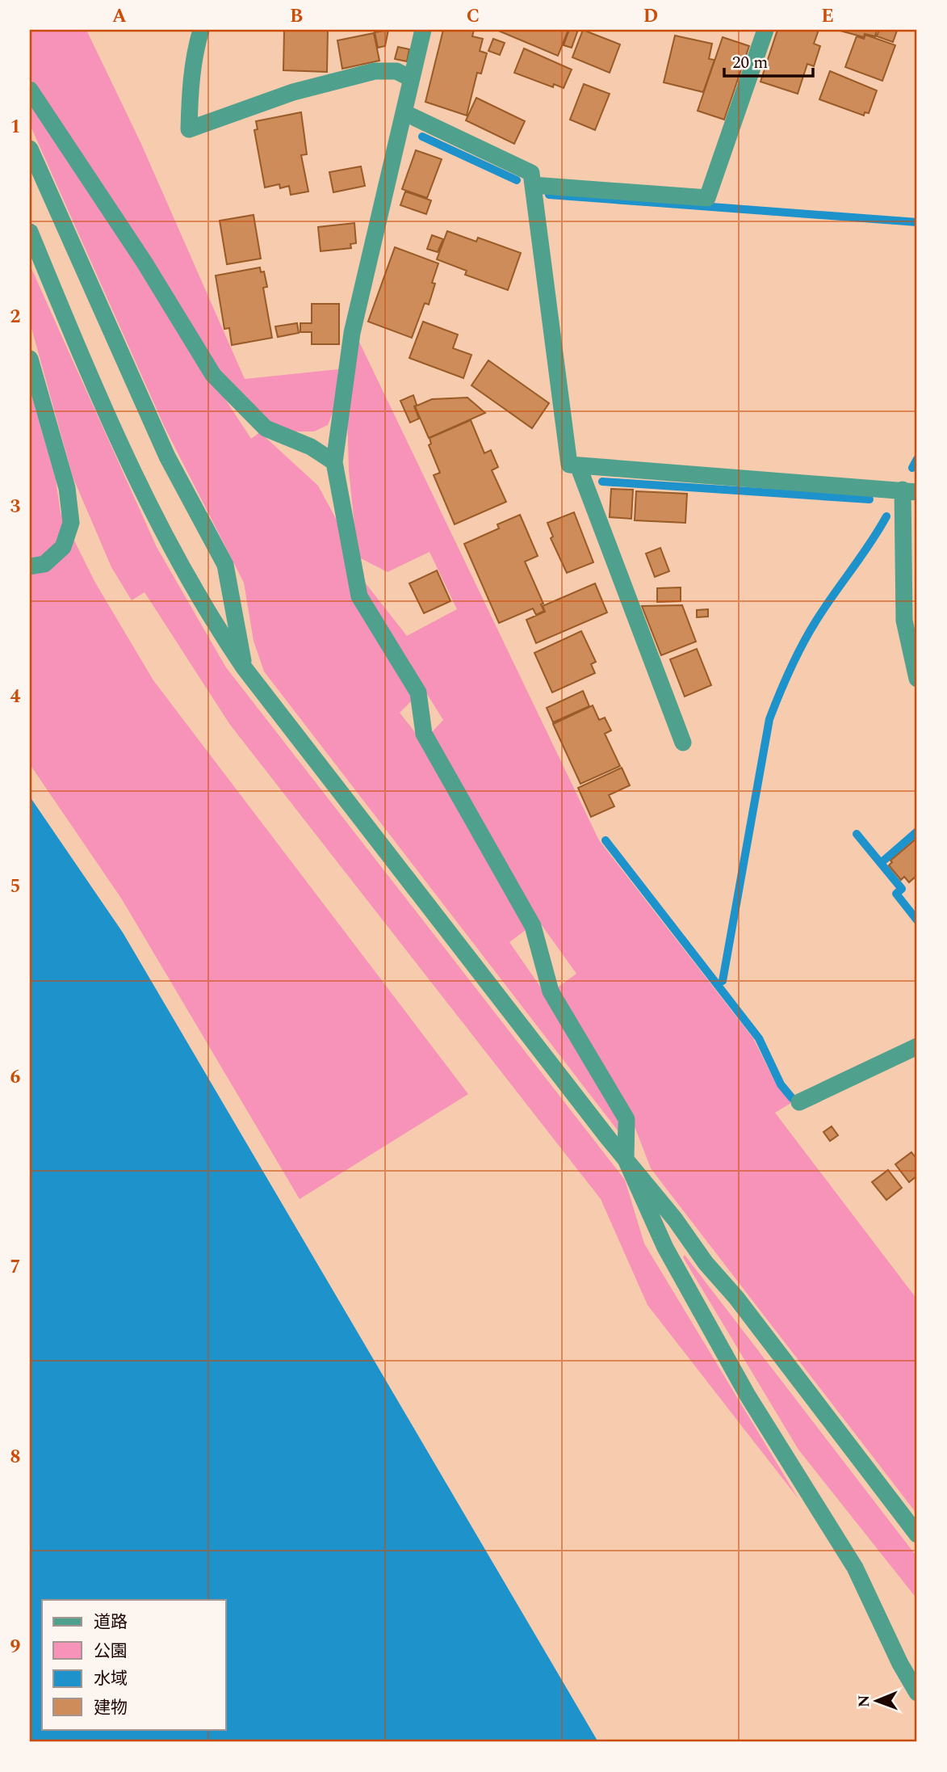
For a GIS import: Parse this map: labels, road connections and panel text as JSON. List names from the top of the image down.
{
  "legend": [
    "道路",
    "公園",
    "水域",
    "建物"
  ],
  "scale_bar": "20 m",
  "north": "left",
  "grid": {
    "columns": [
      "A",
      "B",
      "C",
      "D",
      "E"
    ],
    "rows": [
      "1",
      "2",
      "3",
      "4",
      "5",
      "6",
      "7",
      "8",
      "9"
    ]
  }
}
